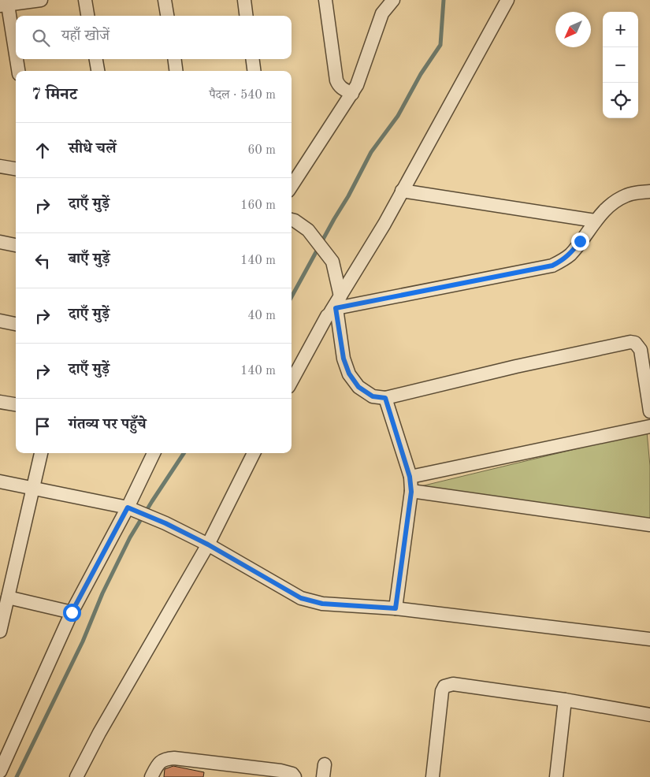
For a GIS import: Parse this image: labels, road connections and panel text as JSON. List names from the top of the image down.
{
  "north": "bottom left",
  "page": {
    "map_buttons": ["+", "−"],
    "search": "यहाँ खोजें",
    "heading": ["7 मिनट", "पैदल · 540 m"],
    "list": [
      ["सीधे चलें", "60 m"],
      ["दाएँ मुड़ें", "160 m"],
      ["बाएँ मुड़ें", "140 m"],
      ["दाएँ मुड़ें", "40 m"],
      ["दाएँ मुड़ें", "140 m"],
      "गंतव्य पर पहुँचे"
    ]
  }
}
